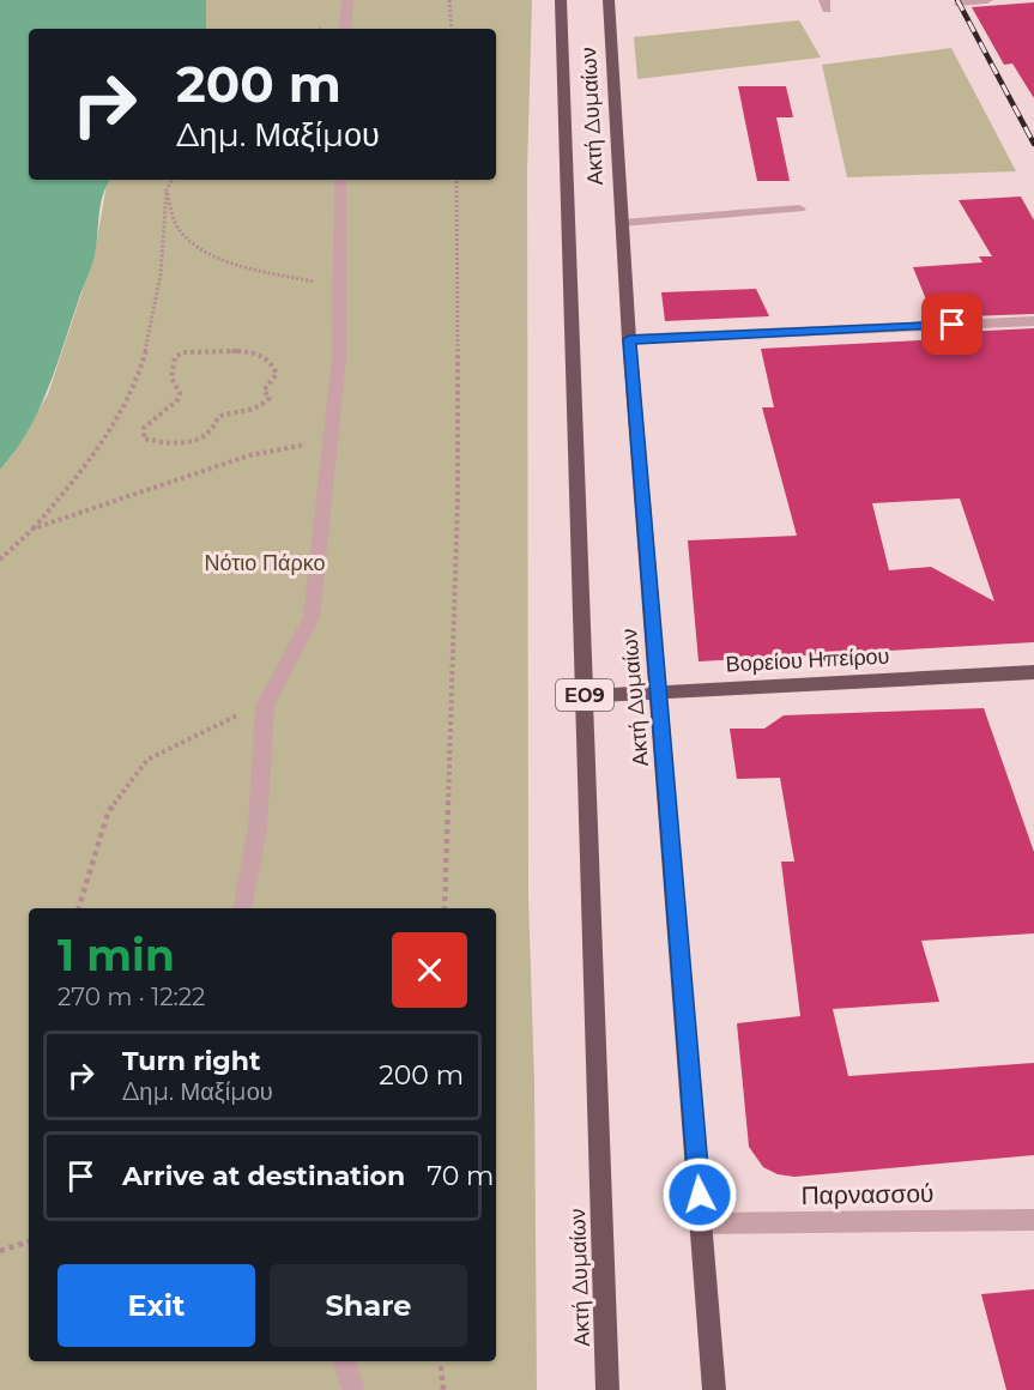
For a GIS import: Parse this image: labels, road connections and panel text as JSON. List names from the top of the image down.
{
  "streets": {
    "main road": ["Ακτή Δυμαίων", "Βορείου Ηπείρου", "ΕΟ9"],
    "street": ["Παρνασσού"]
  },
  "crossings": [
    ["Ακτή Δυμαίων", "Βορείου Ηπείρου"],
    ["Ακτή Δυμαίων", "Παρνασσού"]
  ],
  "parks": ["Νότιο Πάρκο"],
  "page": {
    "turn": ["200 m", "Δημ. Μαξίμου"],
    "heading": ["1 min", "270 m · 12:22"],
    "list": [
      {
        "name": "Turn right",
        "note": "Δημ. Μαξίμου",
        "value": "200 m"
      },
      {
        "name": "Arrive at destination",
        "value": "70 m"
      }
    ],
    "buttons": ["Exit", "Share"]
  }
}
